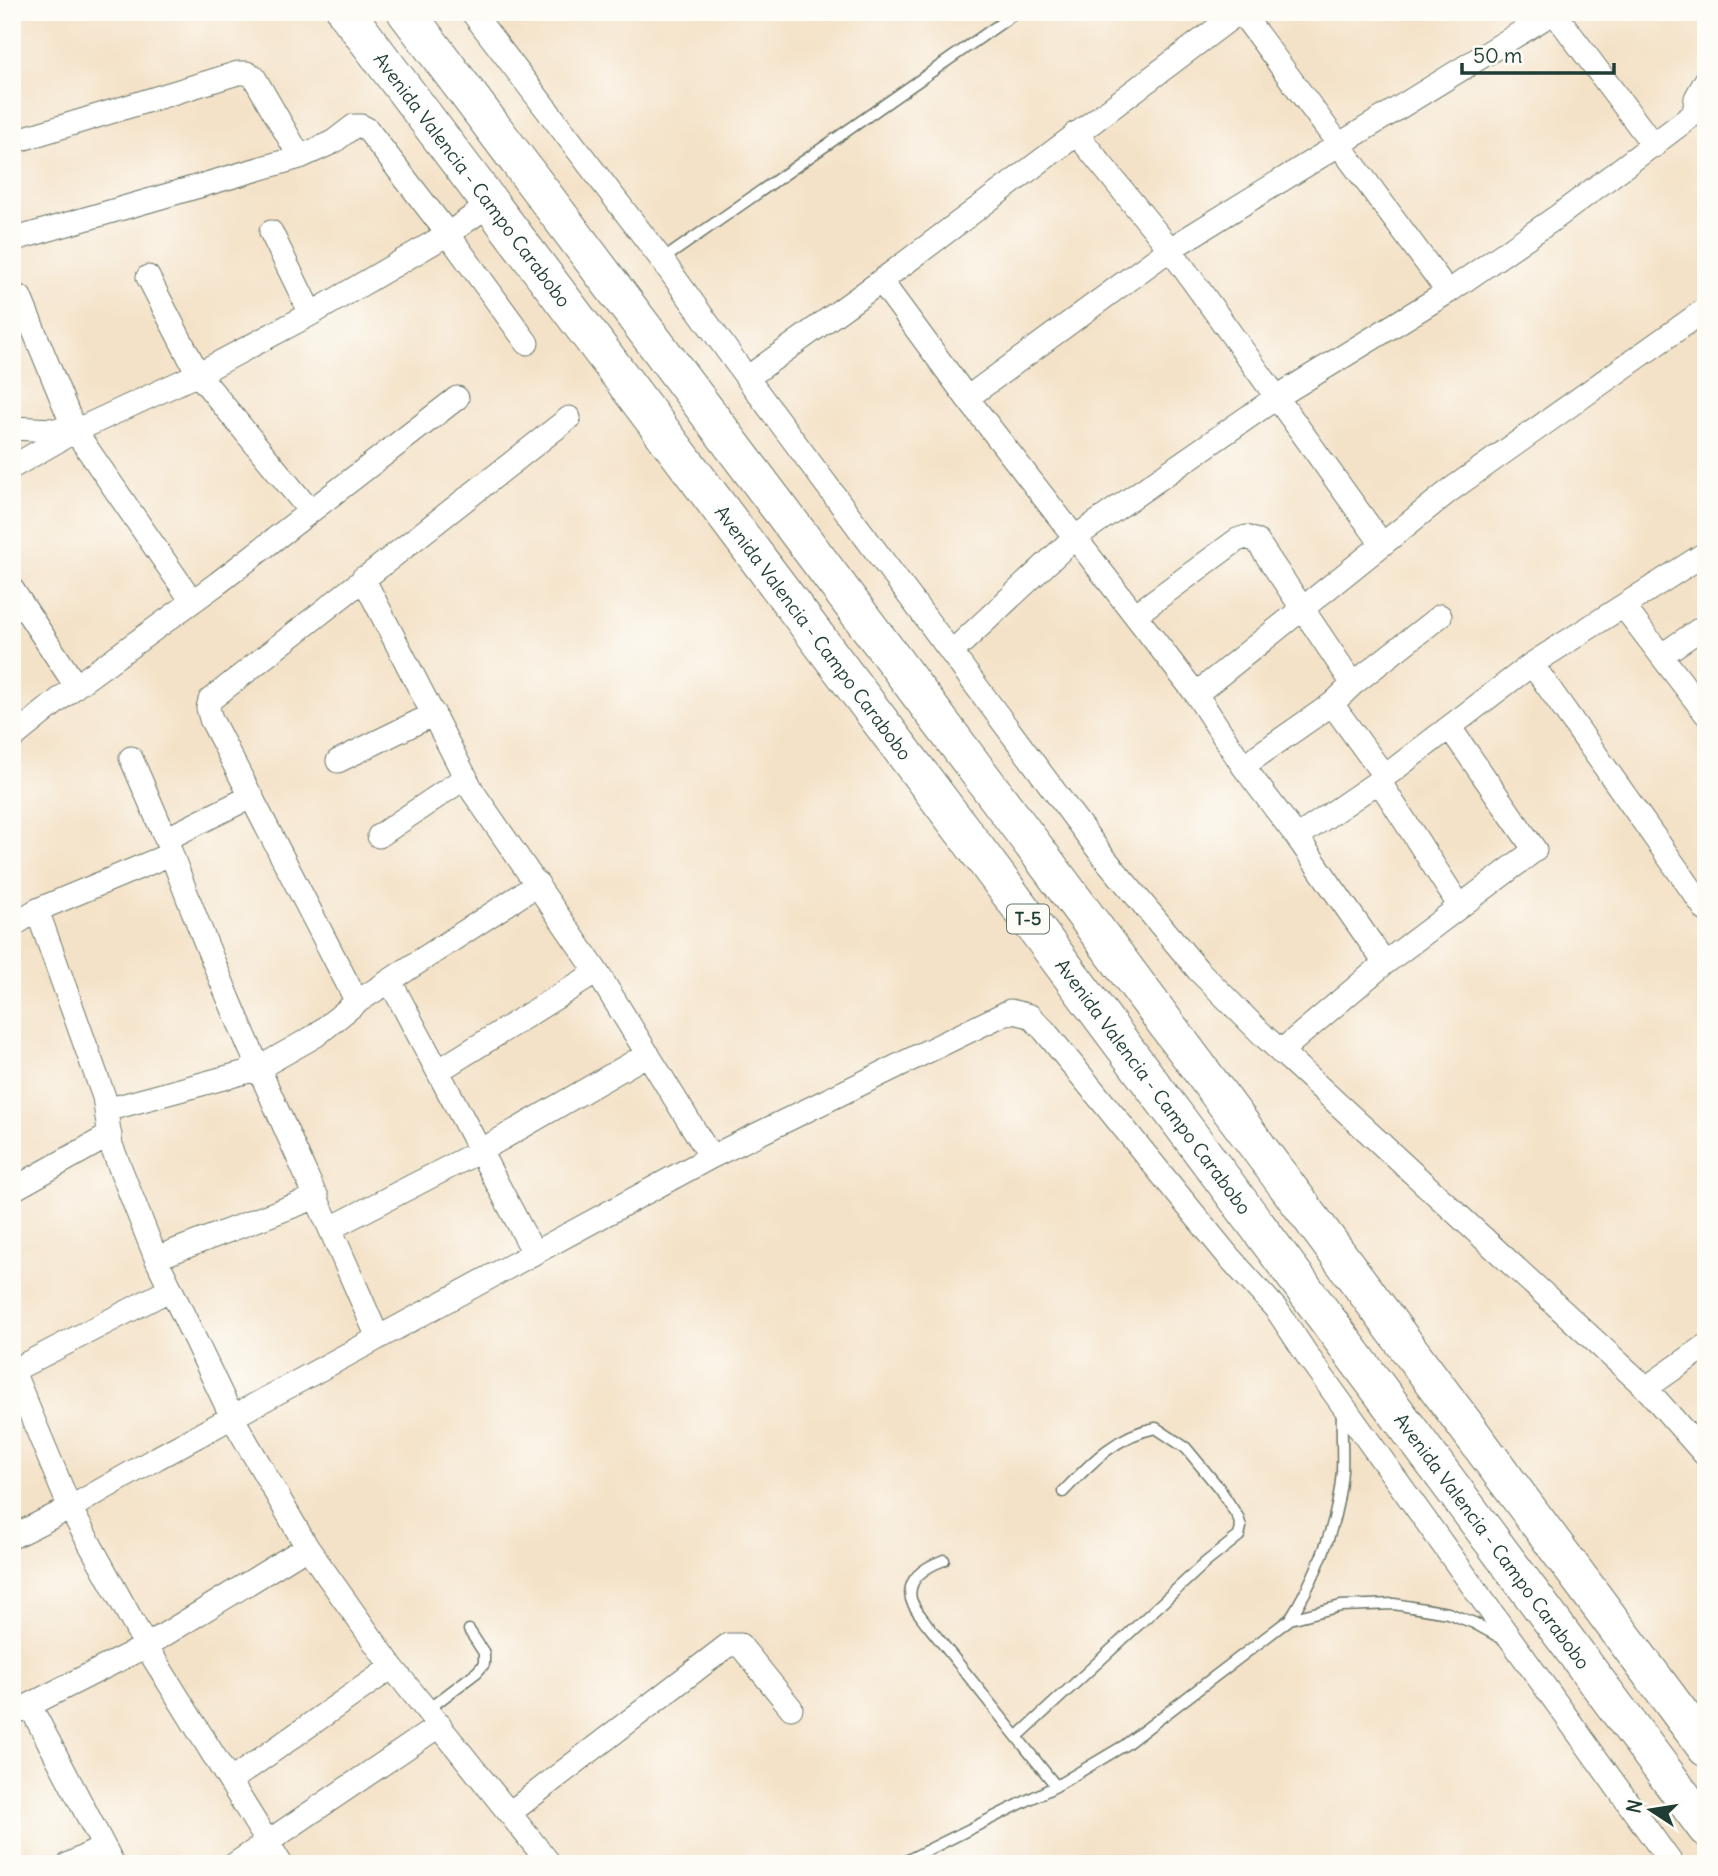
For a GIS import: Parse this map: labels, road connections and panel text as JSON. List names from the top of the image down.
{
  "streets": {
    "highway": ["Avenida Valencia - Campo Carabobo", "T-5"]
  },
  "scale_bar": "50 m",
  "north": "left"
}
